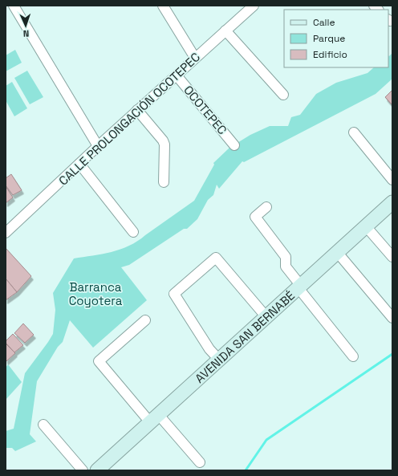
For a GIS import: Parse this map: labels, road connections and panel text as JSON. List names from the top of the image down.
{
  "streets": {
    "main road": ["AVENIDA SAN BERNABÉ"],
    "street": ["OCOTEPEC", "CALLE PROLONGACIÓN OCOTEPEC"]
  },
  "crossings": [
    ["OCOTEPEC", "CALLE PROLONGACIÓN OCOTEPEC"]
  ],
  "parks": ["Barranca Coyotera"],
  "legend": ["Calle", "Parque", "Edificio"],
  "north": "bottom"
}
